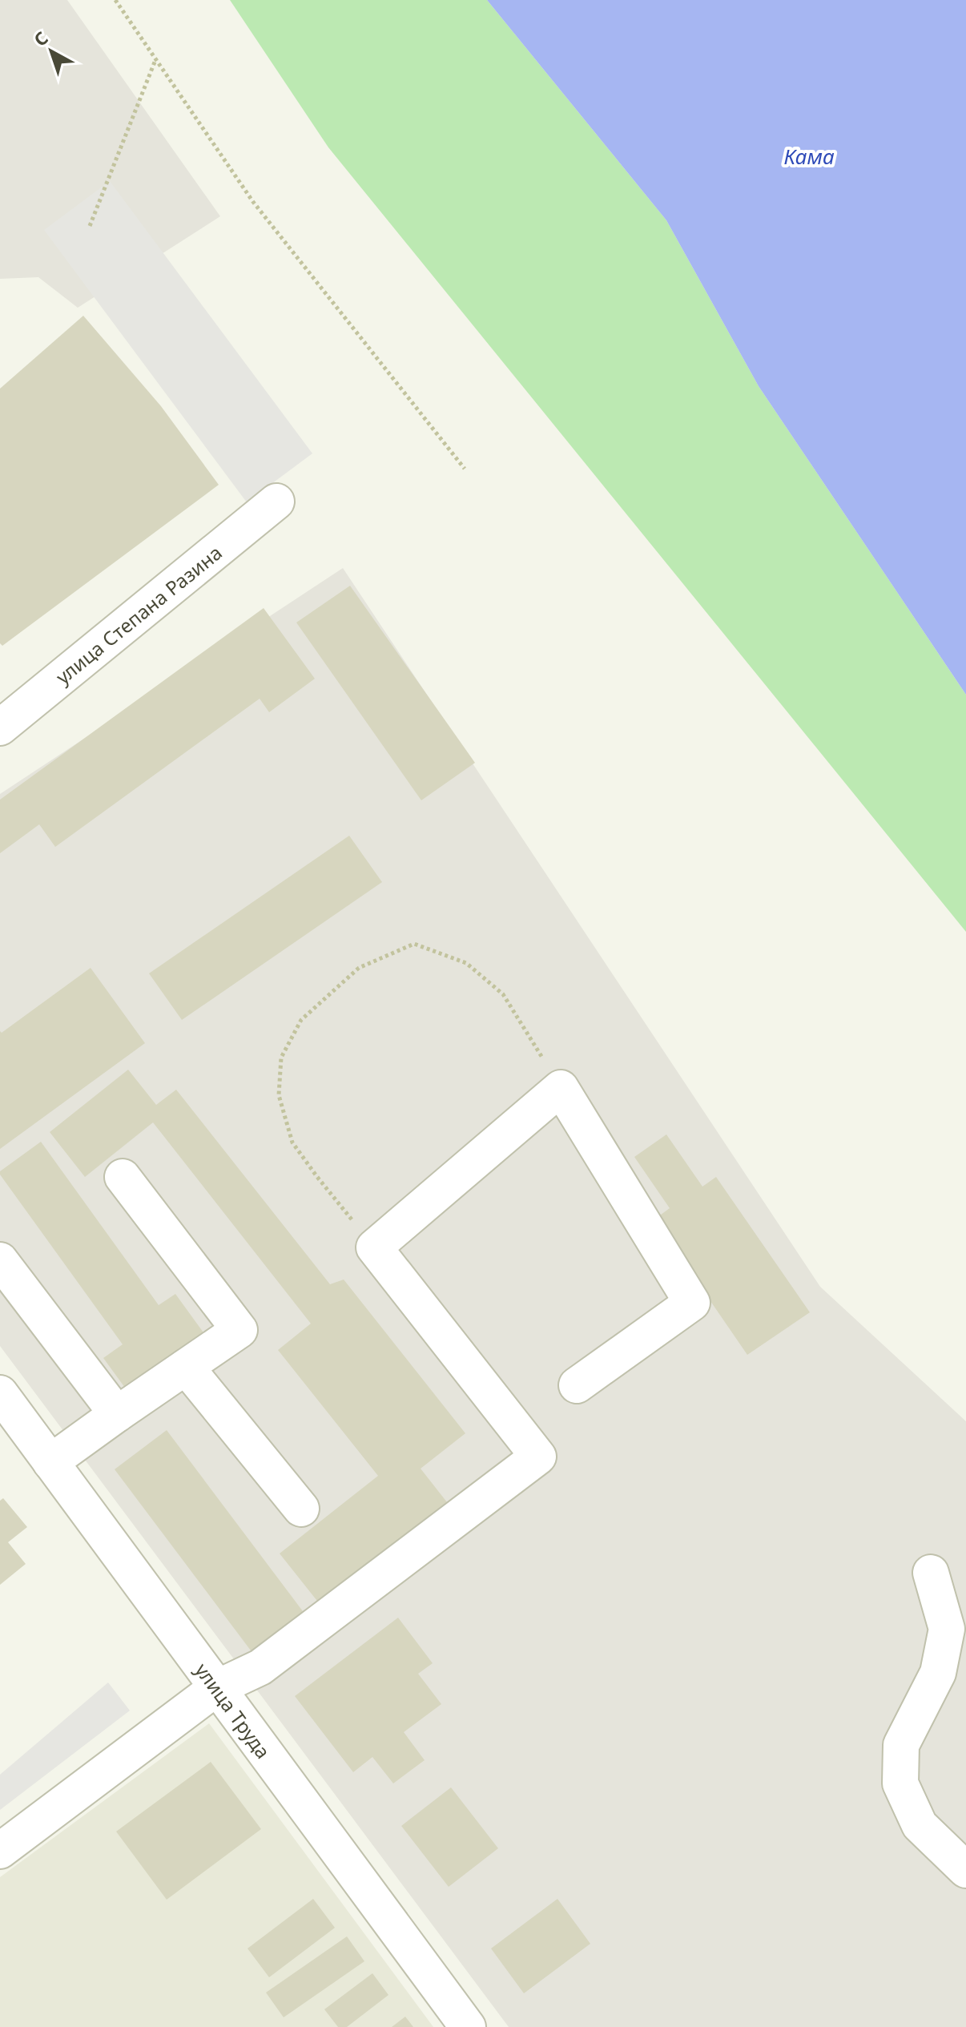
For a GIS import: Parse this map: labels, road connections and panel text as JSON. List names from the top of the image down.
{
  "streets": {
    "street": ["улица Степана Разина", "улица Труда"]
  },
  "water": ["Кама"],
  "north": "top left"
}
